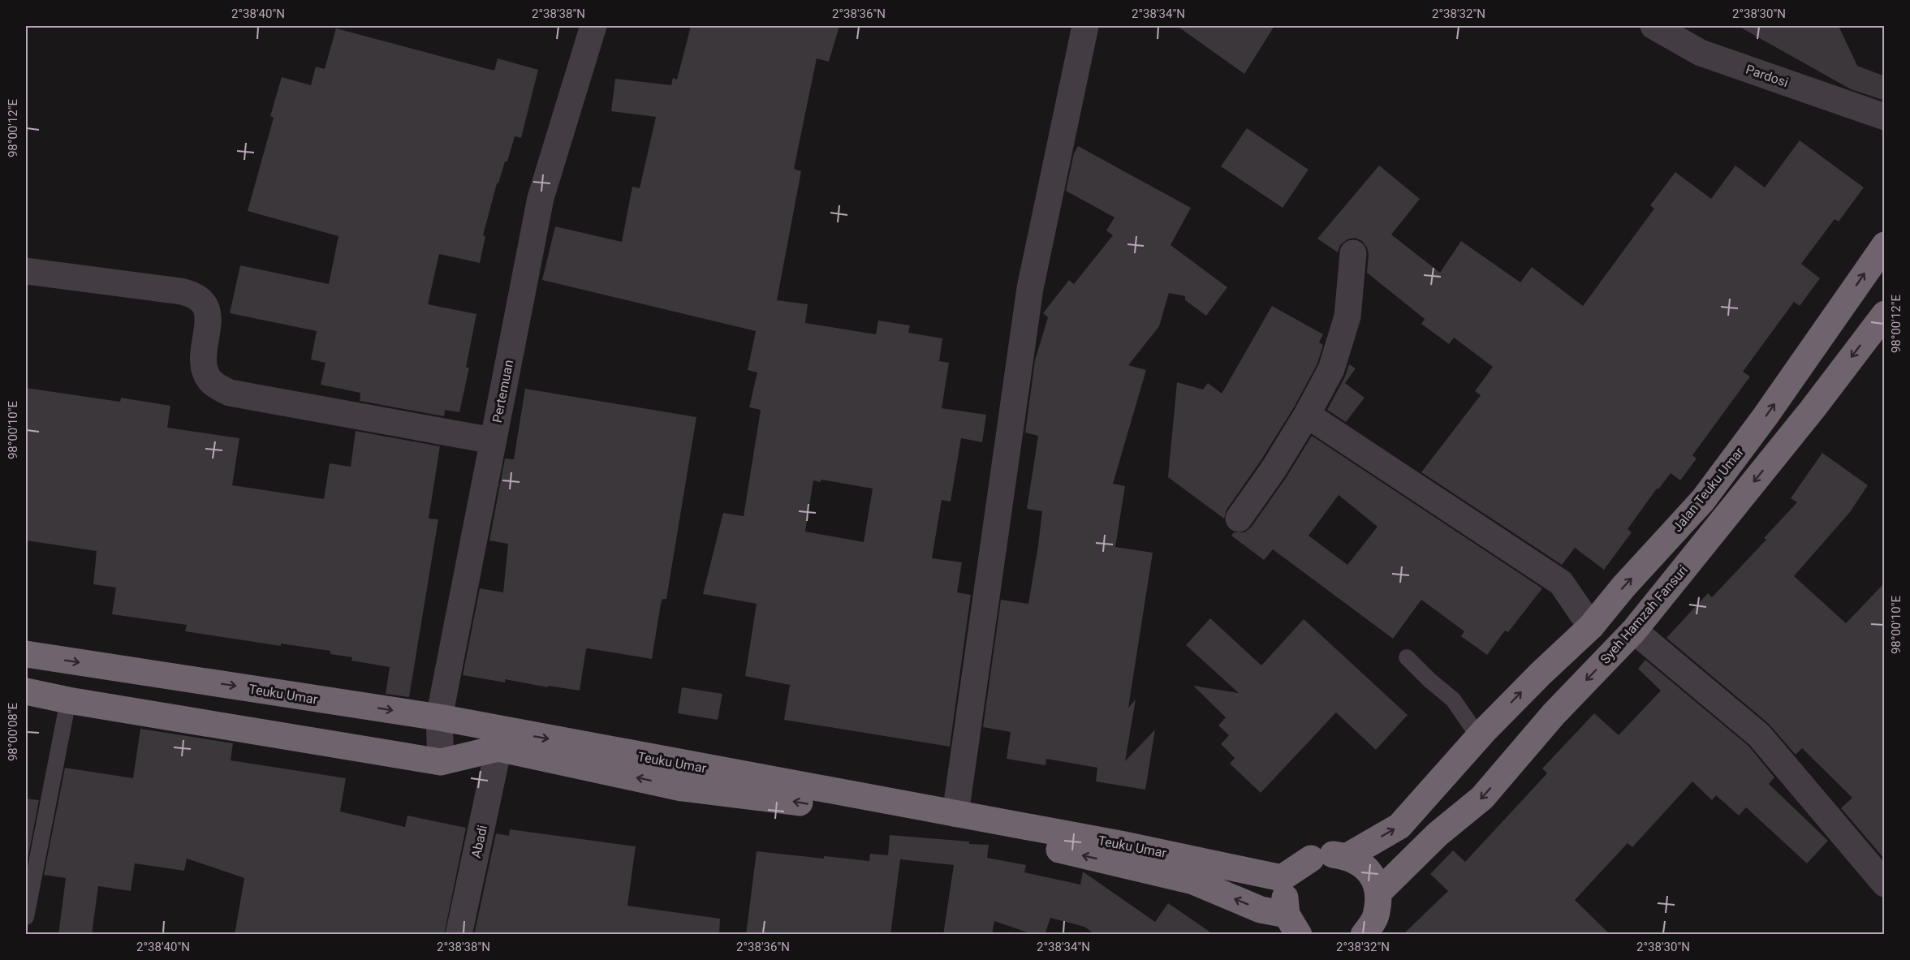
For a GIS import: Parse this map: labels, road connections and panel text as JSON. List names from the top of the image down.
{
  "streets": {
    "highway": ["Jalan Teuku Umar", "Syeh Hamzah Fansuri", "Teuku Umar"],
    "street": ["Pardosi", "Pertemuan", "Abadi"]
  },
  "crossings": [
    ["Pertemuan", "Teuku Umar"]
  ],
  "one_way": ["Jalan Teuku Umar", "Syeh Hamzah Fansuri"],
  "coordinates": [
    "2°38'40\"N",
    "2°38'38\"N",
    "2°38'36\"N",
    "2°38'34\"N",
    "2°38'32\"N",
    "2°38'30\"N",
    "98°00'12\"E",
    "98°00'10\"E",
    "98°00'08\"E"
  ]
}
